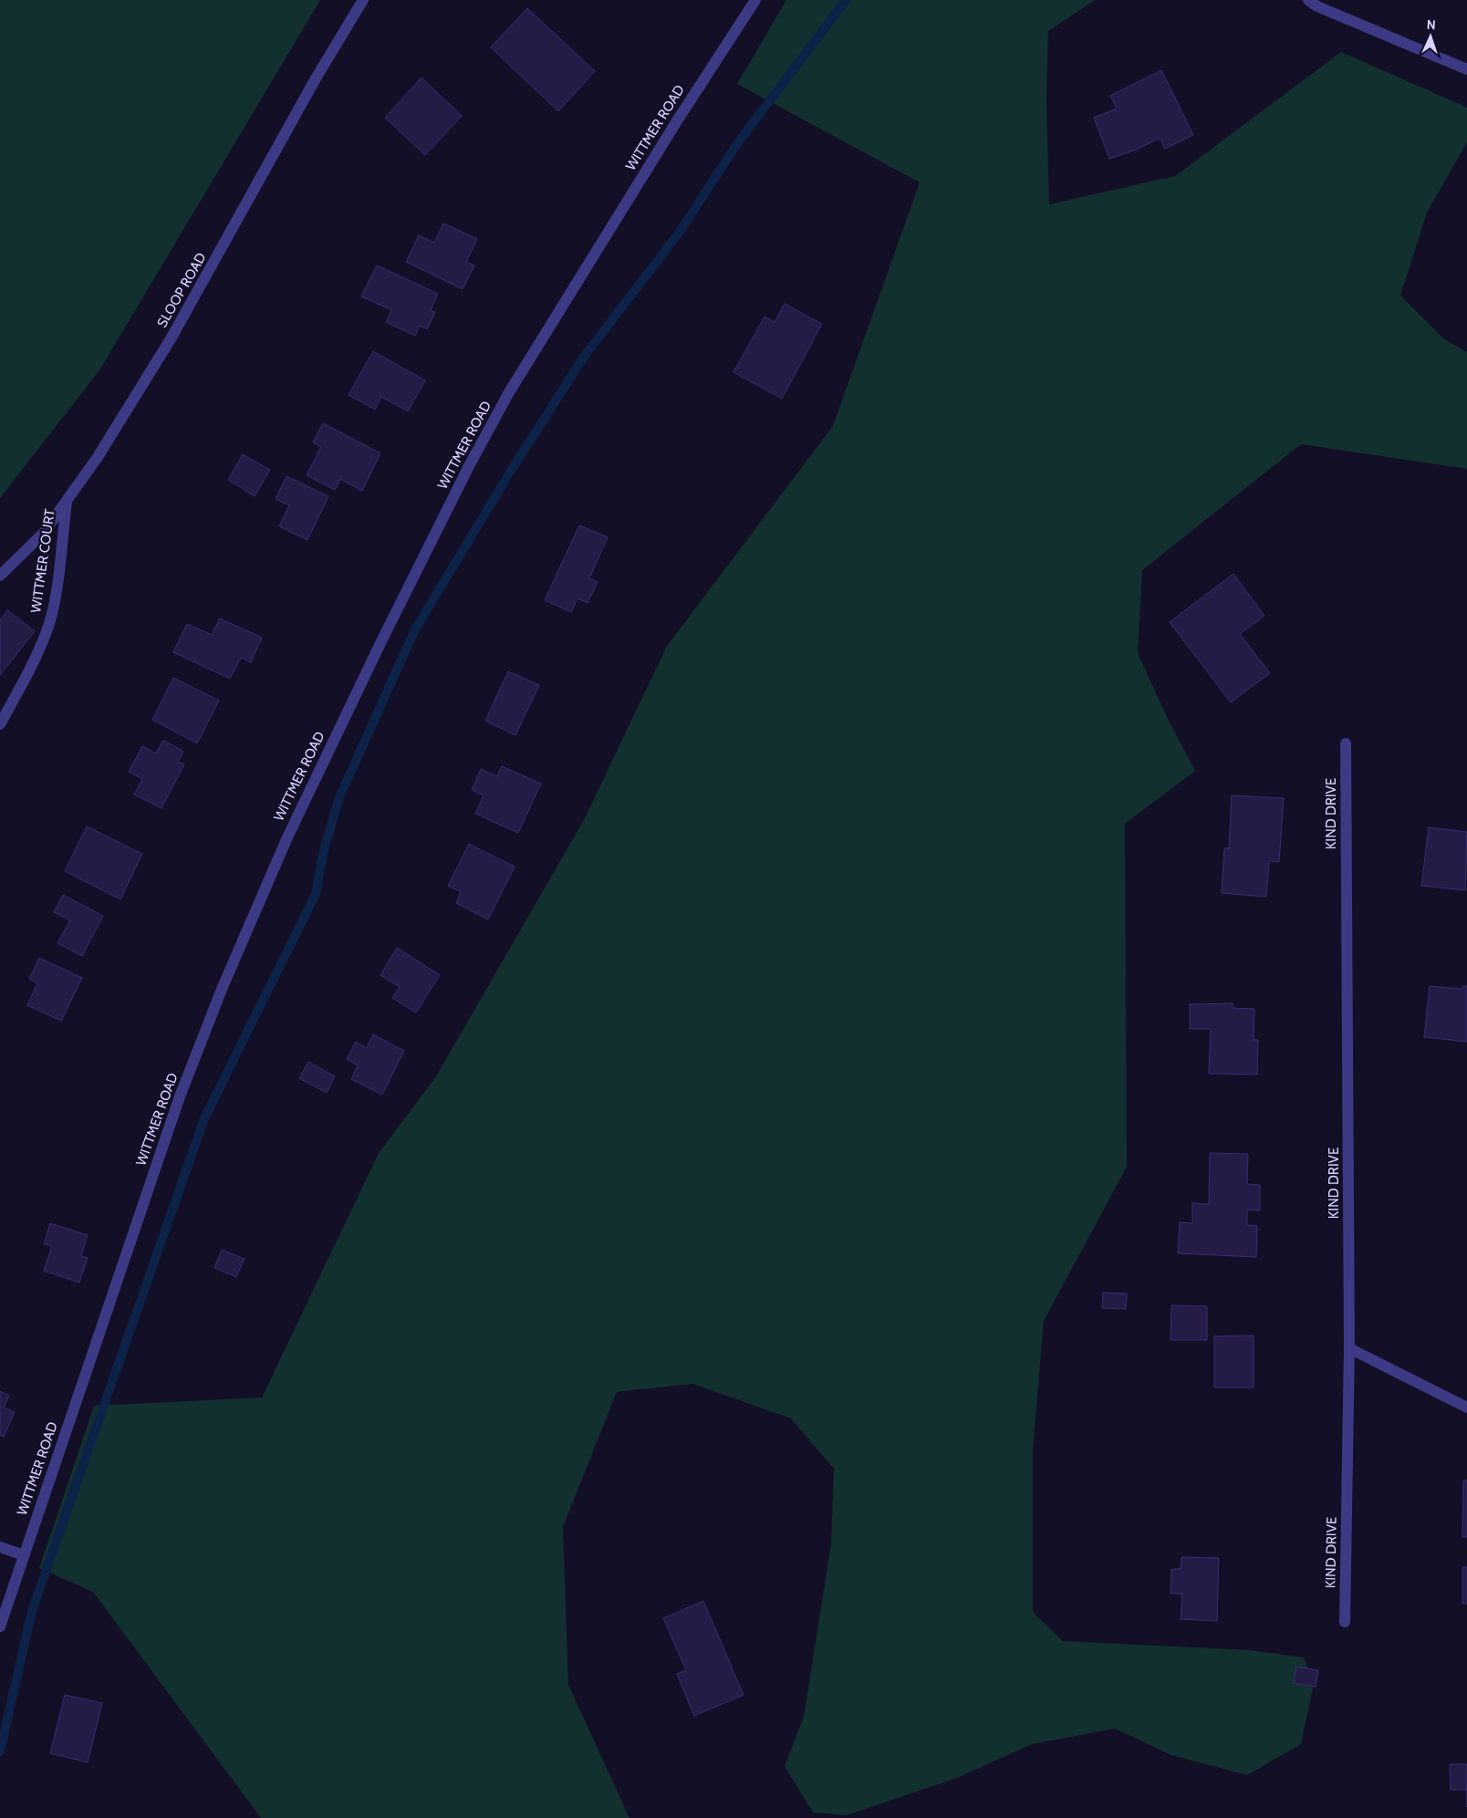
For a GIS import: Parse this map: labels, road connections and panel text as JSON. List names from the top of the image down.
{
  "streets": {
    "street": [
      "WITTMER ROAD",
      "SLOOP ROAD",
      "WITTMER COURT",
      "KIND DRIVE"
    ]
  },
  "crossings": [
    ["SLOOP ROAD", "WITTMER COURT"]
  ],
  "north": "top"
}
